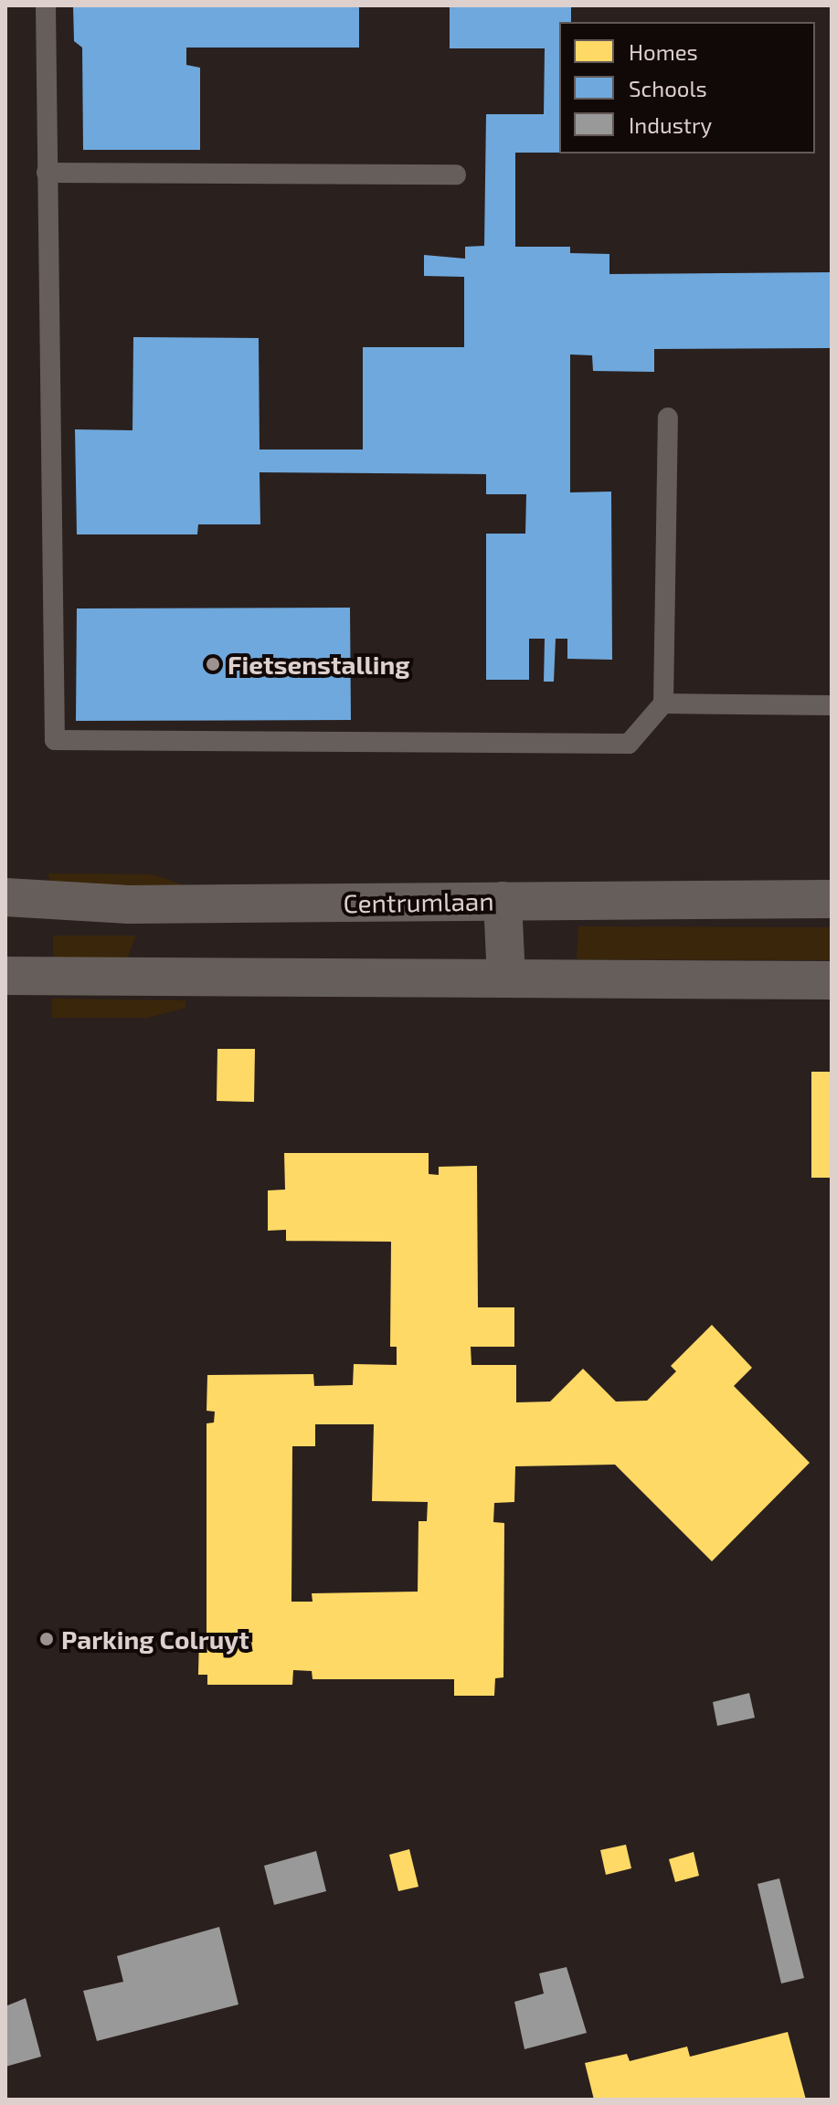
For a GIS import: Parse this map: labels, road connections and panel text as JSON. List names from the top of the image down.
{
  "streets": {
    "street": ["Centrumlaan"]
  },
  "places": ["Fietsenstalling", "Parking Colruyt"],
  "legend": ["Homes", "Schools", "Industry"]
}
